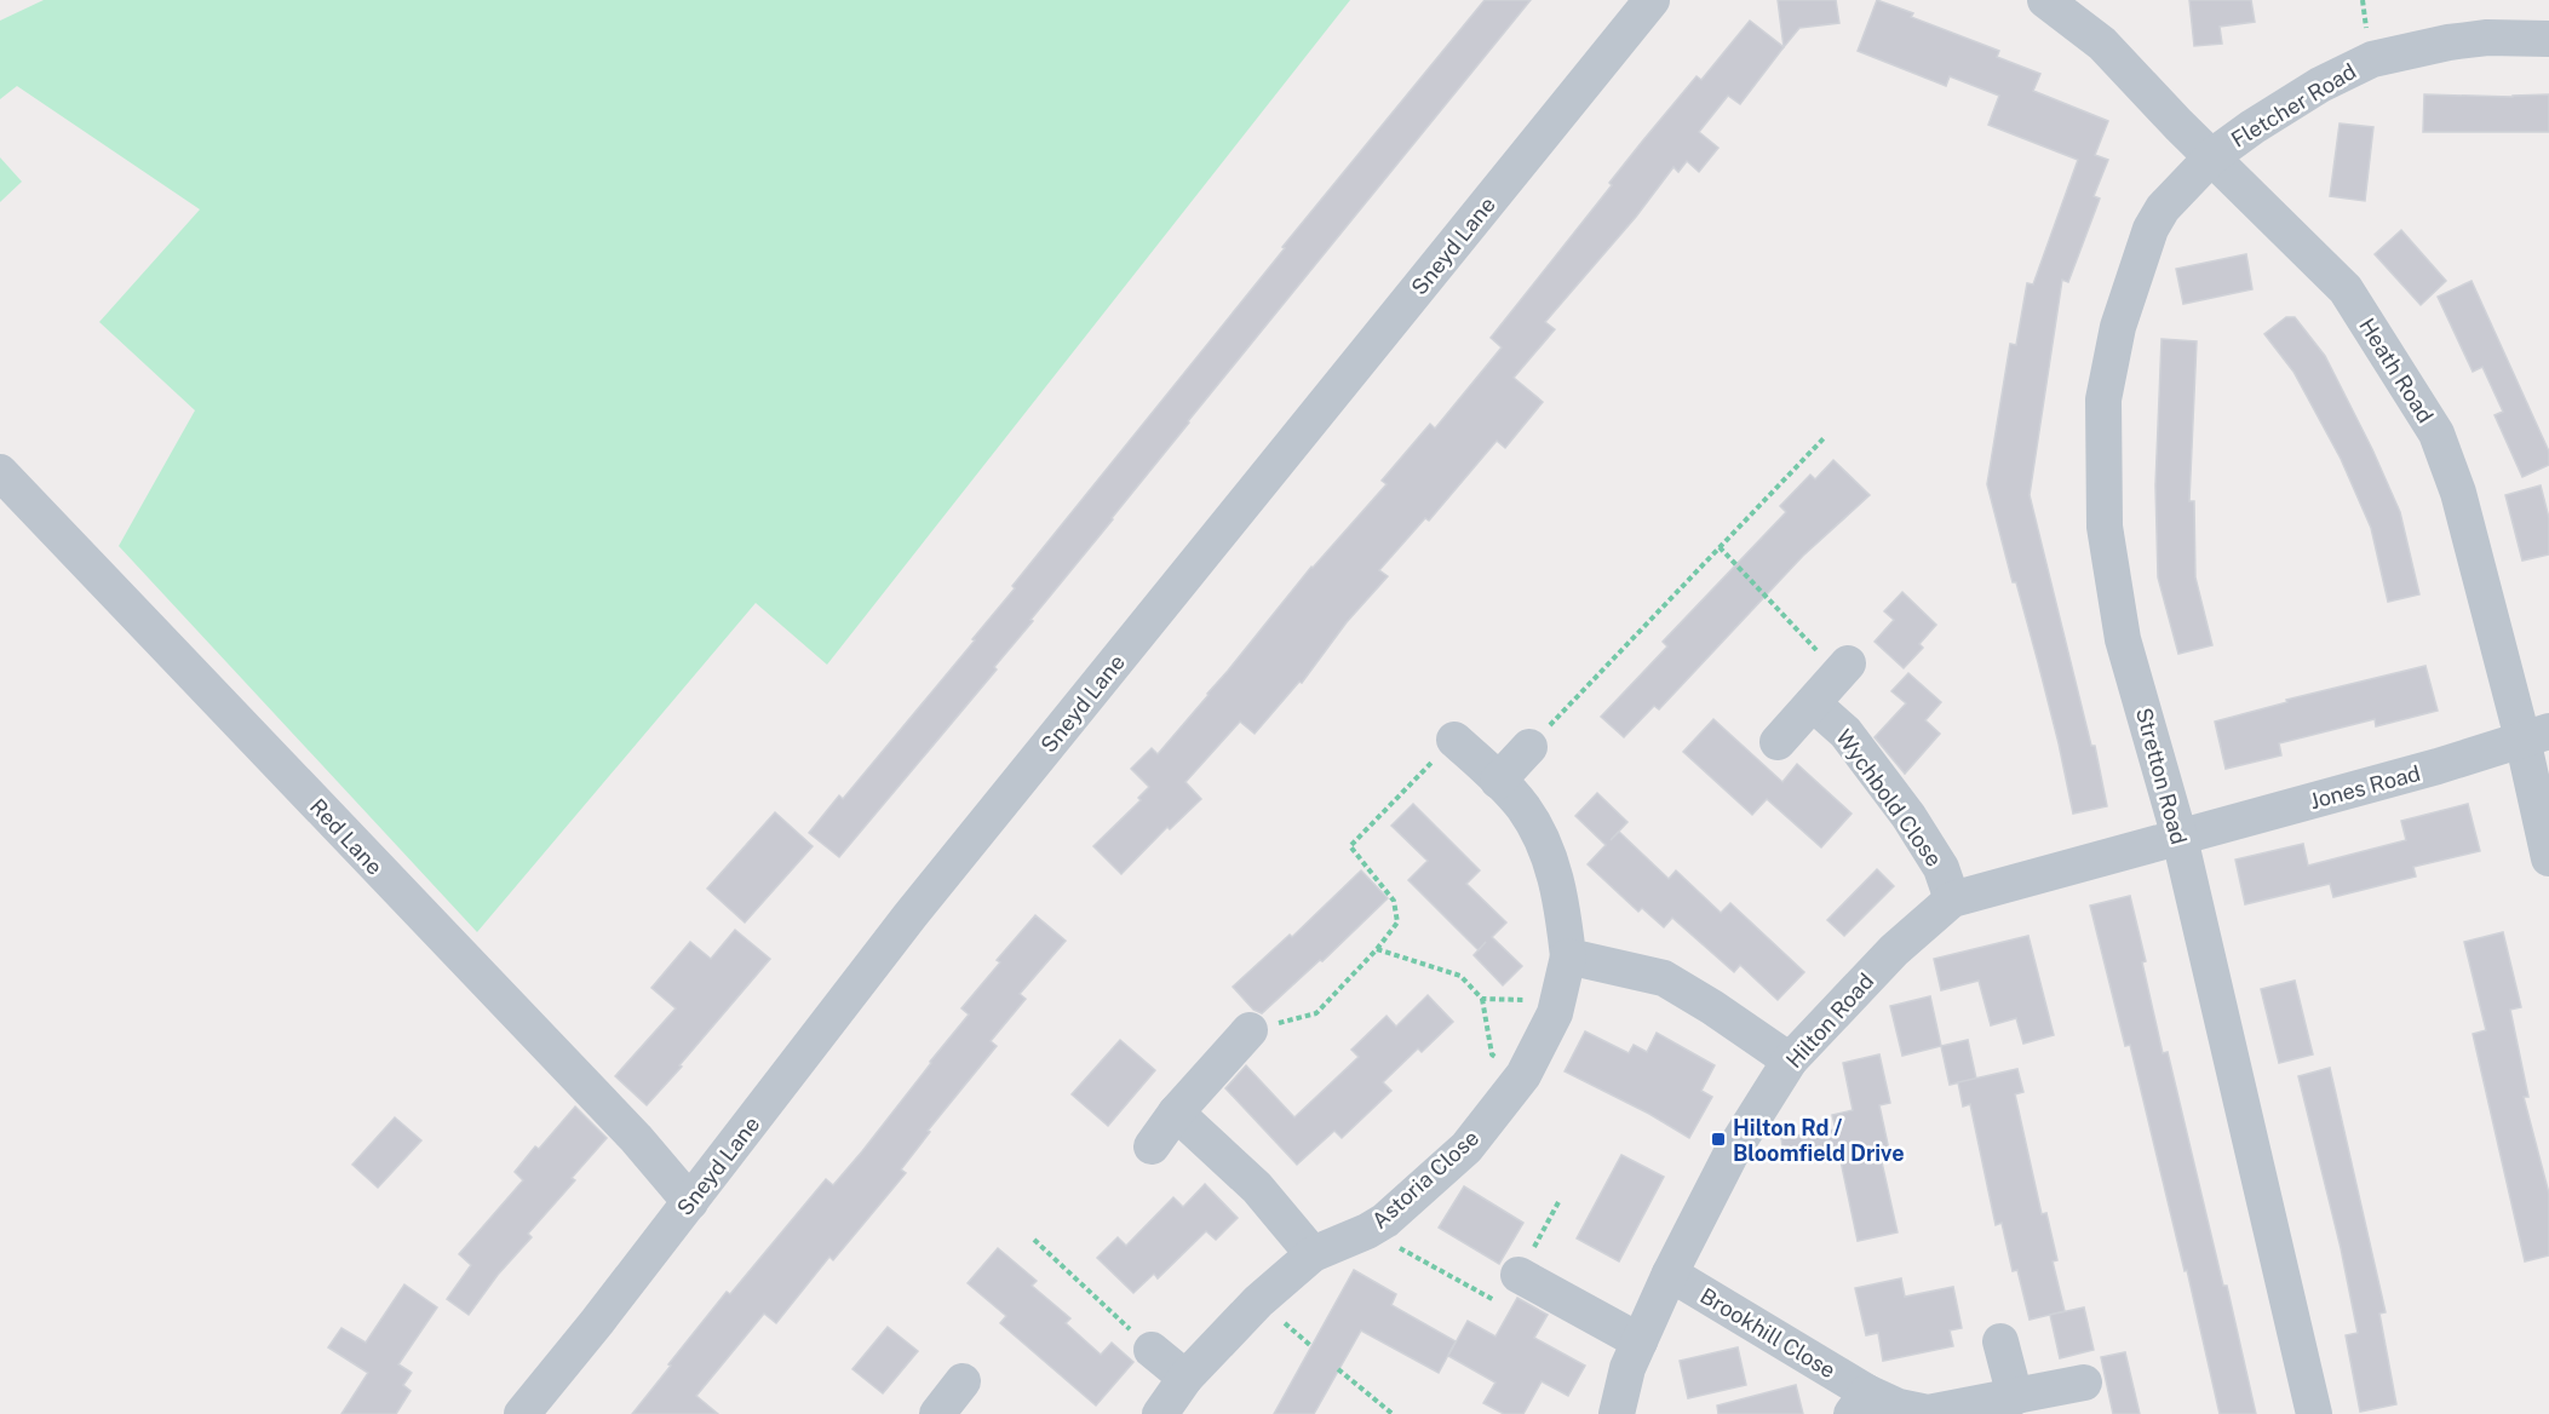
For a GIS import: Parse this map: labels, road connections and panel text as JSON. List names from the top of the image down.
{
  "streets": {
    "street": [
      "Fletcher Road",
      "Sneyd Lane",
      "Heath Road",
      "Stretton Road",
      "Jones Road",
      "Wychbold Close",
      "Red Lane",
      "Hilton Road",
      "Astoria Close",
      "Brookhill Close"
    ]
  },
  "crossings": [
    ["Fletcher Road", "Heath Road"],
    ["Fletcher Road", "Stretton Road"],
    ["Sneyd Lane", "Red Lane"],
    ["Heath Road", "Stretton Road"],
    ["Heath Road", "Jones Road"],
    ["Stretton Road", "Jones Road"],
    ["Stretton Road", "Hilton Road"],
    ["Jones Road", "Hilton Road"],
    ["Wychbold Close", "Hilton Road"],
    ["Hilton Road", "Brookhill Close"]
  ],
  "places": {
    "transit": ["Hilton Rd / Bloomfield Drive"]
  }
}
